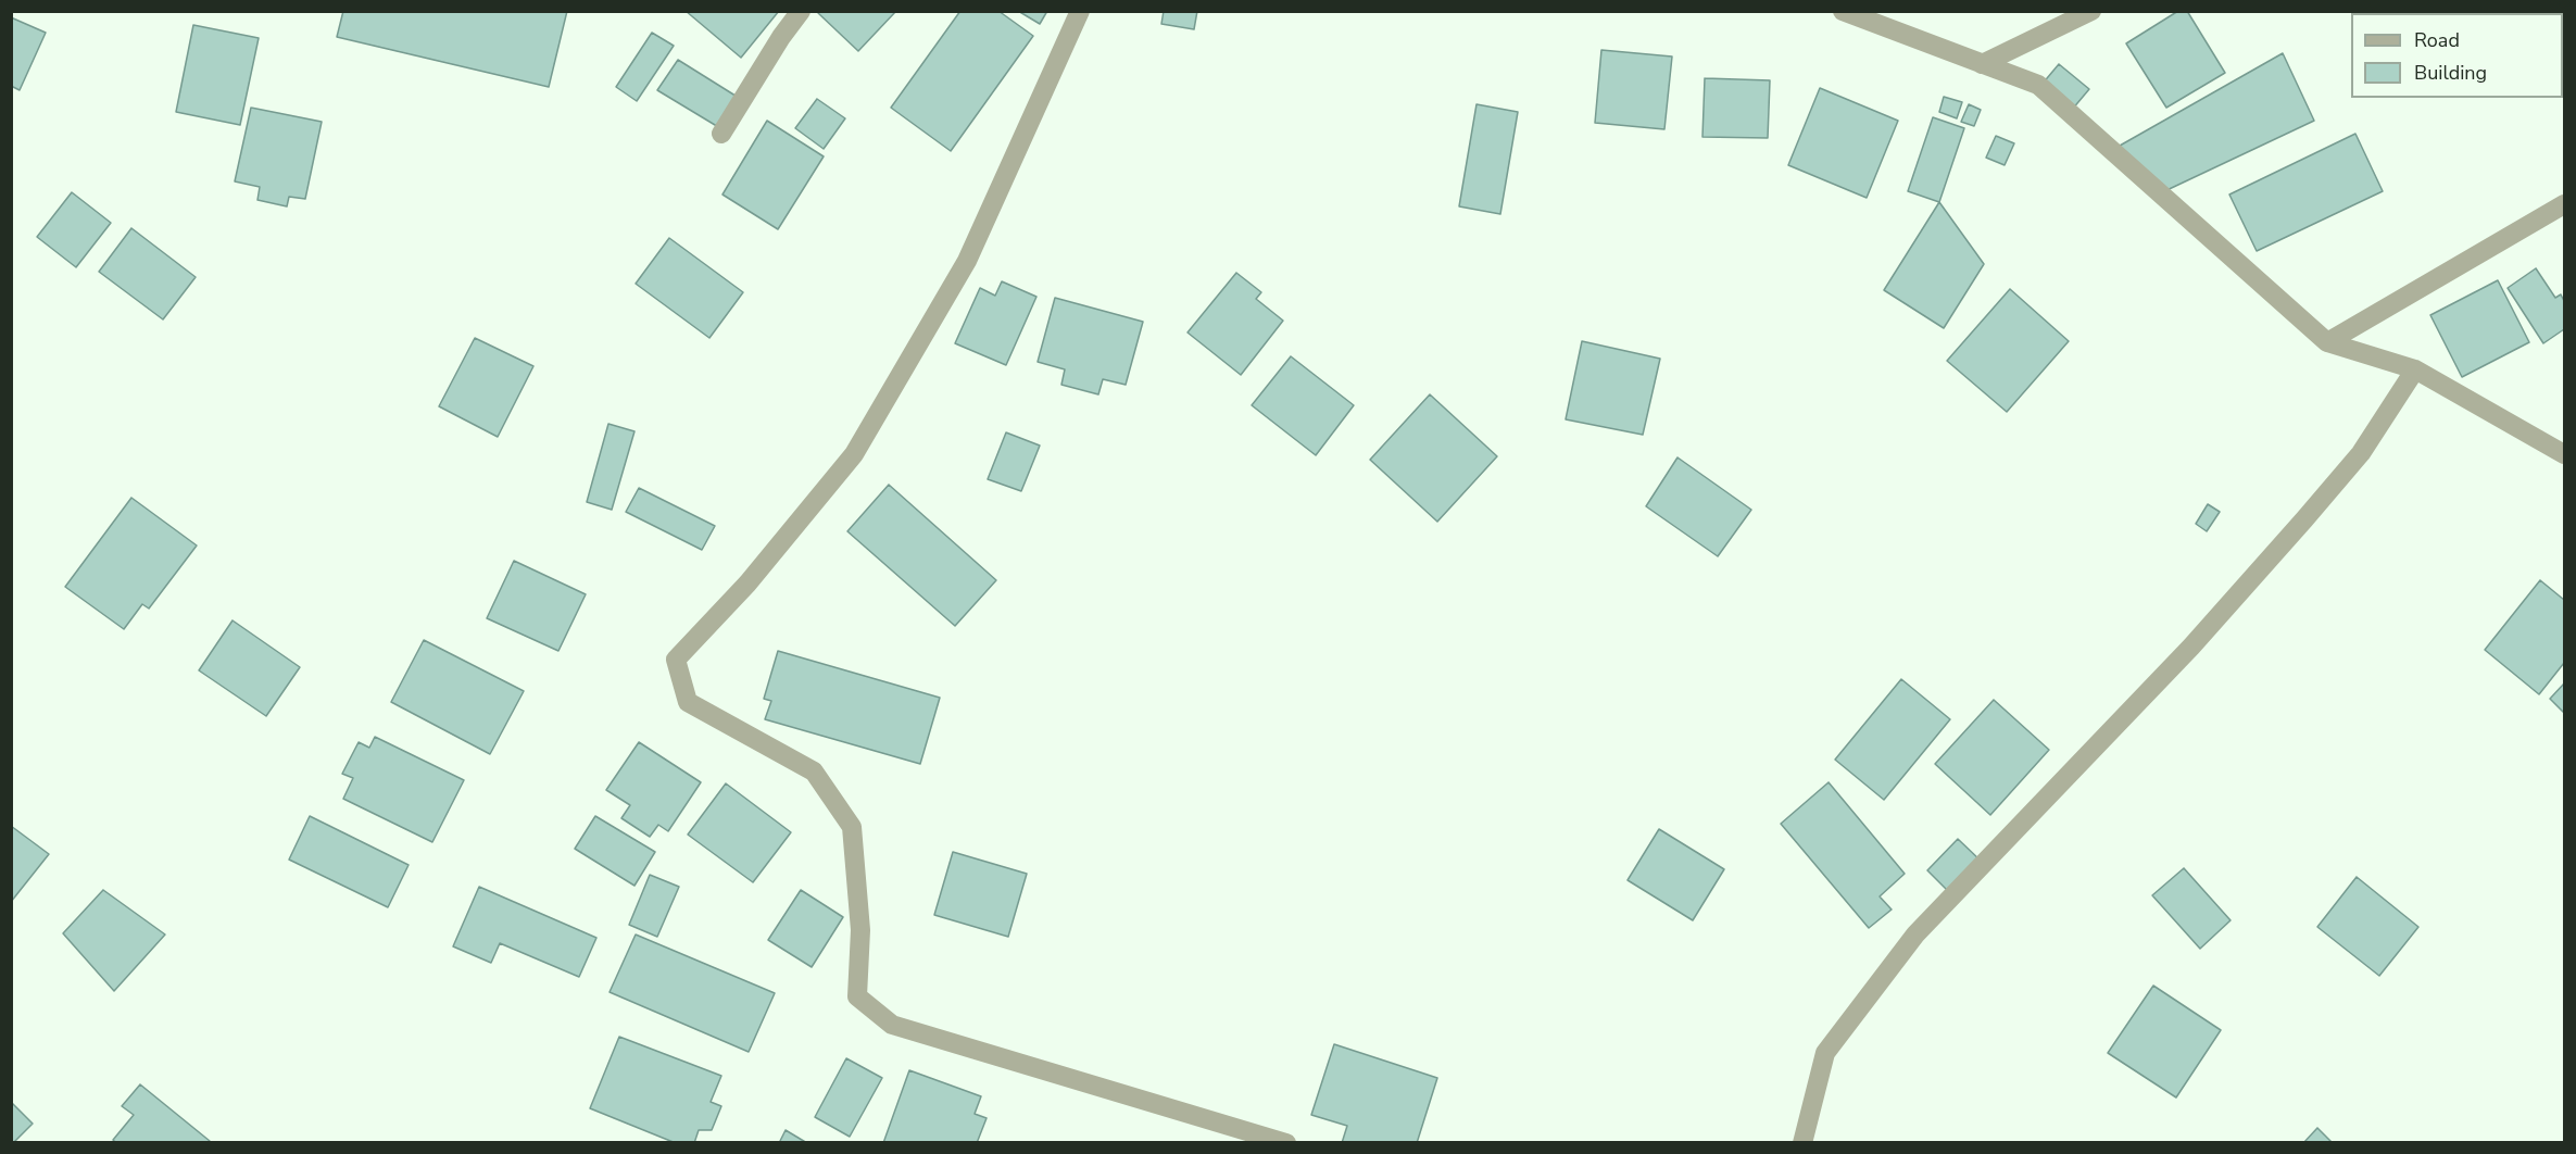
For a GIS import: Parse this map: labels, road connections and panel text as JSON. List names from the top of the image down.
{
  "legend": ["Road", "Building"]
}
